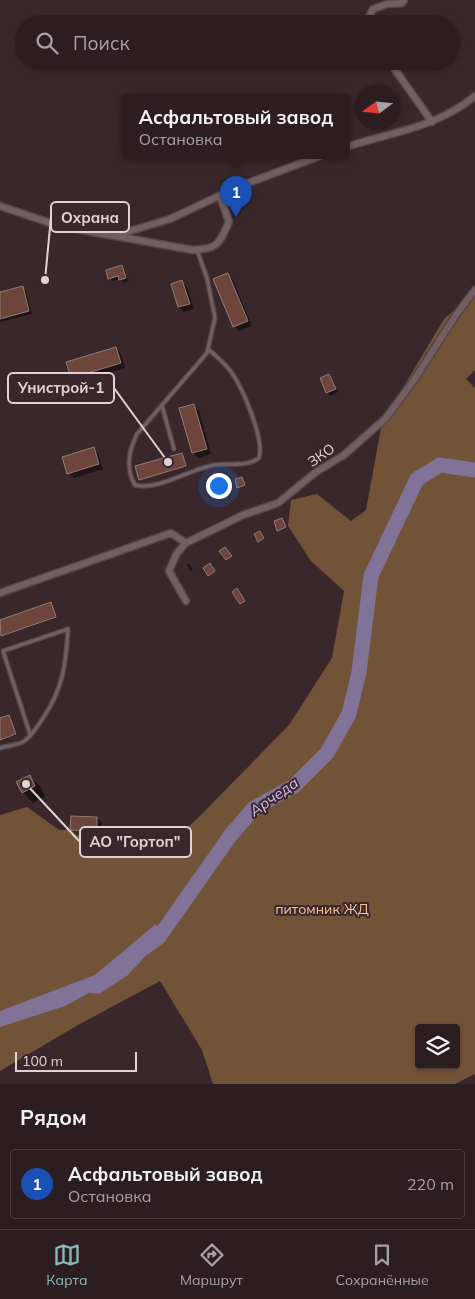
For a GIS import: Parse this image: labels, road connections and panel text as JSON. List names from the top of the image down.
{
  "streets": {
    "street": ["ЗКО"]
  },
  "water": ["Арчеда"],
  "parks": ["питомник ЖД"],
  "places": ["Охрана", "Унистрой-1", "АО \"Гортоп\""],
  "scale_bar": "100 m",
  "north": "left",
  "page": {
    "search": "Поиск",
    "popup": ["Асфальтовый завод", "Остановка"],
    "pins": "1",
    "scale": "100 m",
    "heading": "Рядом",
    "list": [
      {
        "mark": "1",
        "name": "Асфальтовый завод",
        "note": "Остановка",
        "value": "220 m"
      }
    ],
    "nav": ["Карта", "Маршрут", "Сохранённые"]
  }
}
